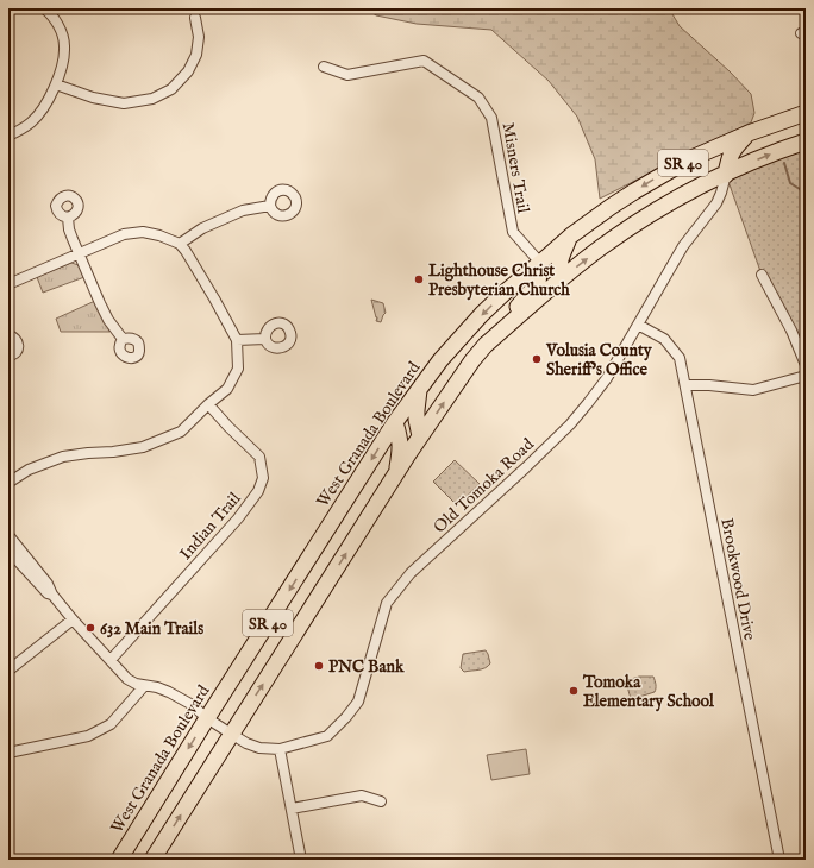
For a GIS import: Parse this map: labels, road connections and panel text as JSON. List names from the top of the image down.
{
  "streets": {
    "main road": ["SR 40", "West Granada Boulevard"],
    "street": [
      "Misners Trail",
      "Old Tomoka Road",
      "Indian Trail",
      "Brookwood Drive"
    ]
  },
  "crossings": [
    ["SR 40", "Old Tomoka Road"],
    ["Misners Trail", "West Granada Boulevard"],
    ["West Granada Boulevard", "Old Tomoka Road"],
    ["Old Tomoka Road", "Indian Trail"],
    ["Old Tomoka Road", "Brookwood Drive"]
  ],
  "places": [
    "Lighthouse Christ Presbyterian Church",
    "Volusia County Sheriff's Office",
    "632 Main Trails",
    "PNC Bank",
    "Tomoka Elementary School"
  ]
}
